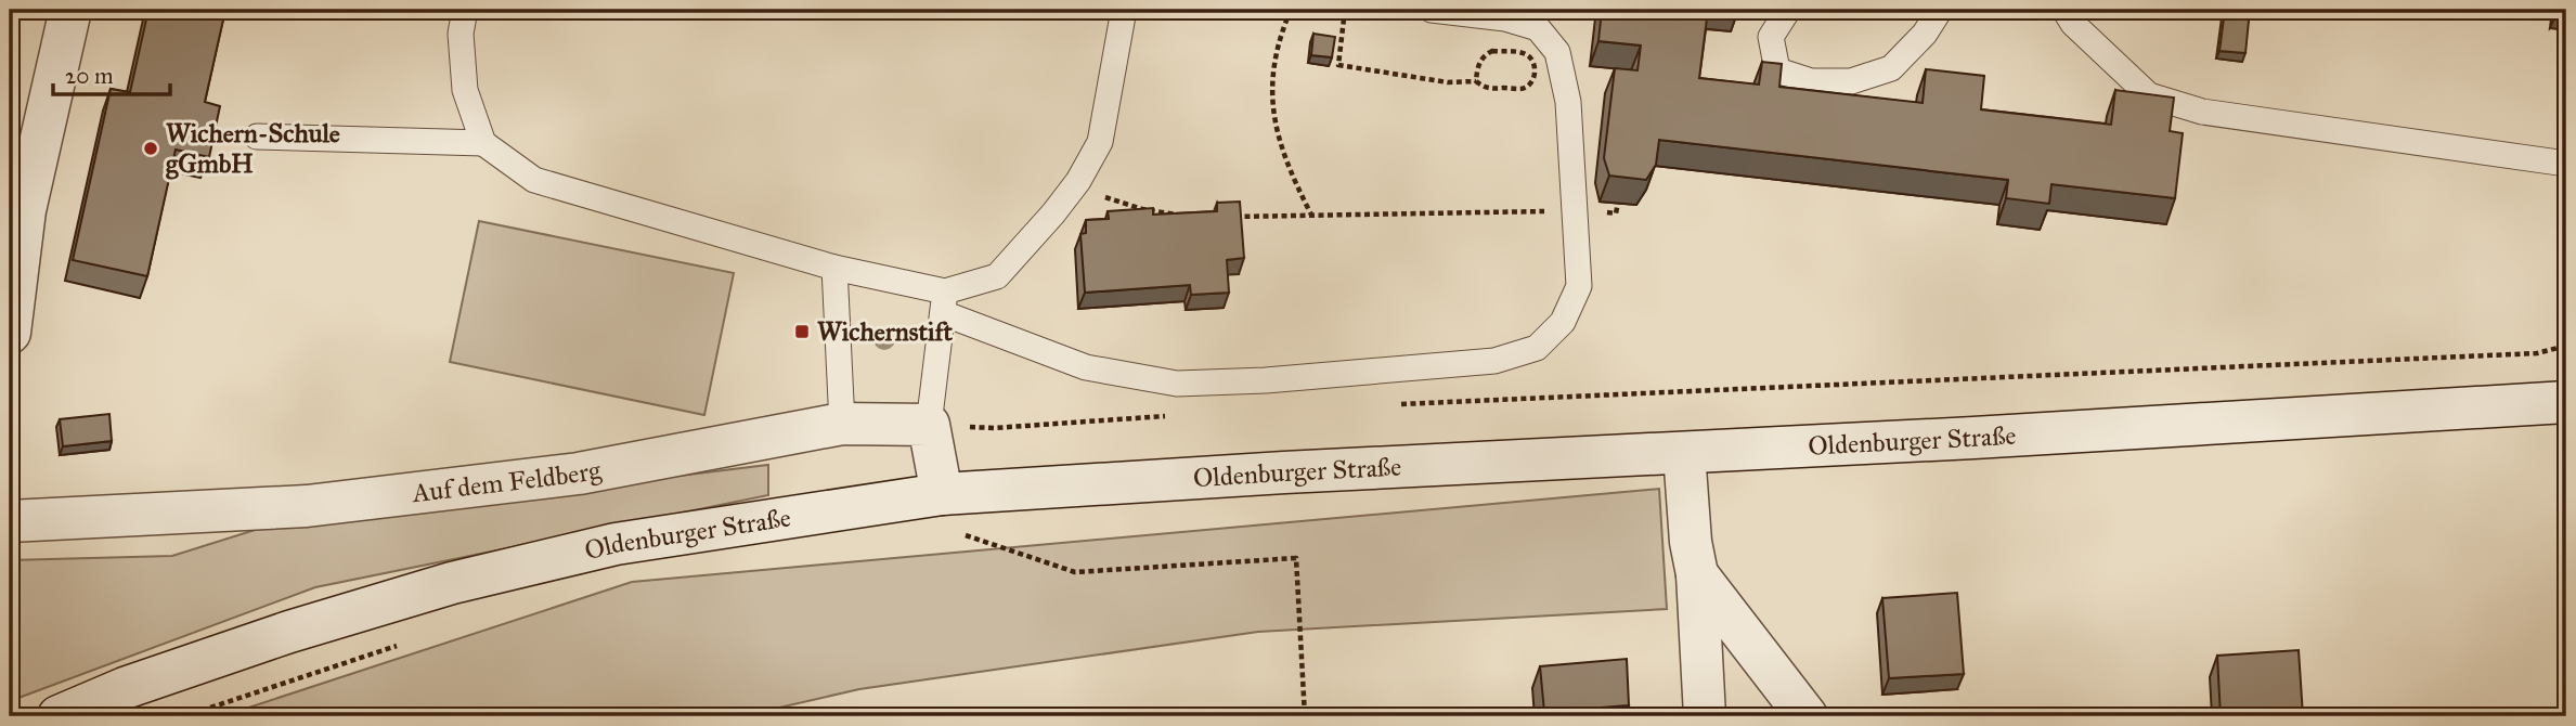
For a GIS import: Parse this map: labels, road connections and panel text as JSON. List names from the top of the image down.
{
  "streets": {
    "main road": ["Oldenburger Straße", "Auf dem Feldberg"]
  },
  "places": {
    "other": ["Wichern-Schule gGmbH"],
    "transit": ["Wichernstift"]
  },
  "scale_bar": "20 m"
}
